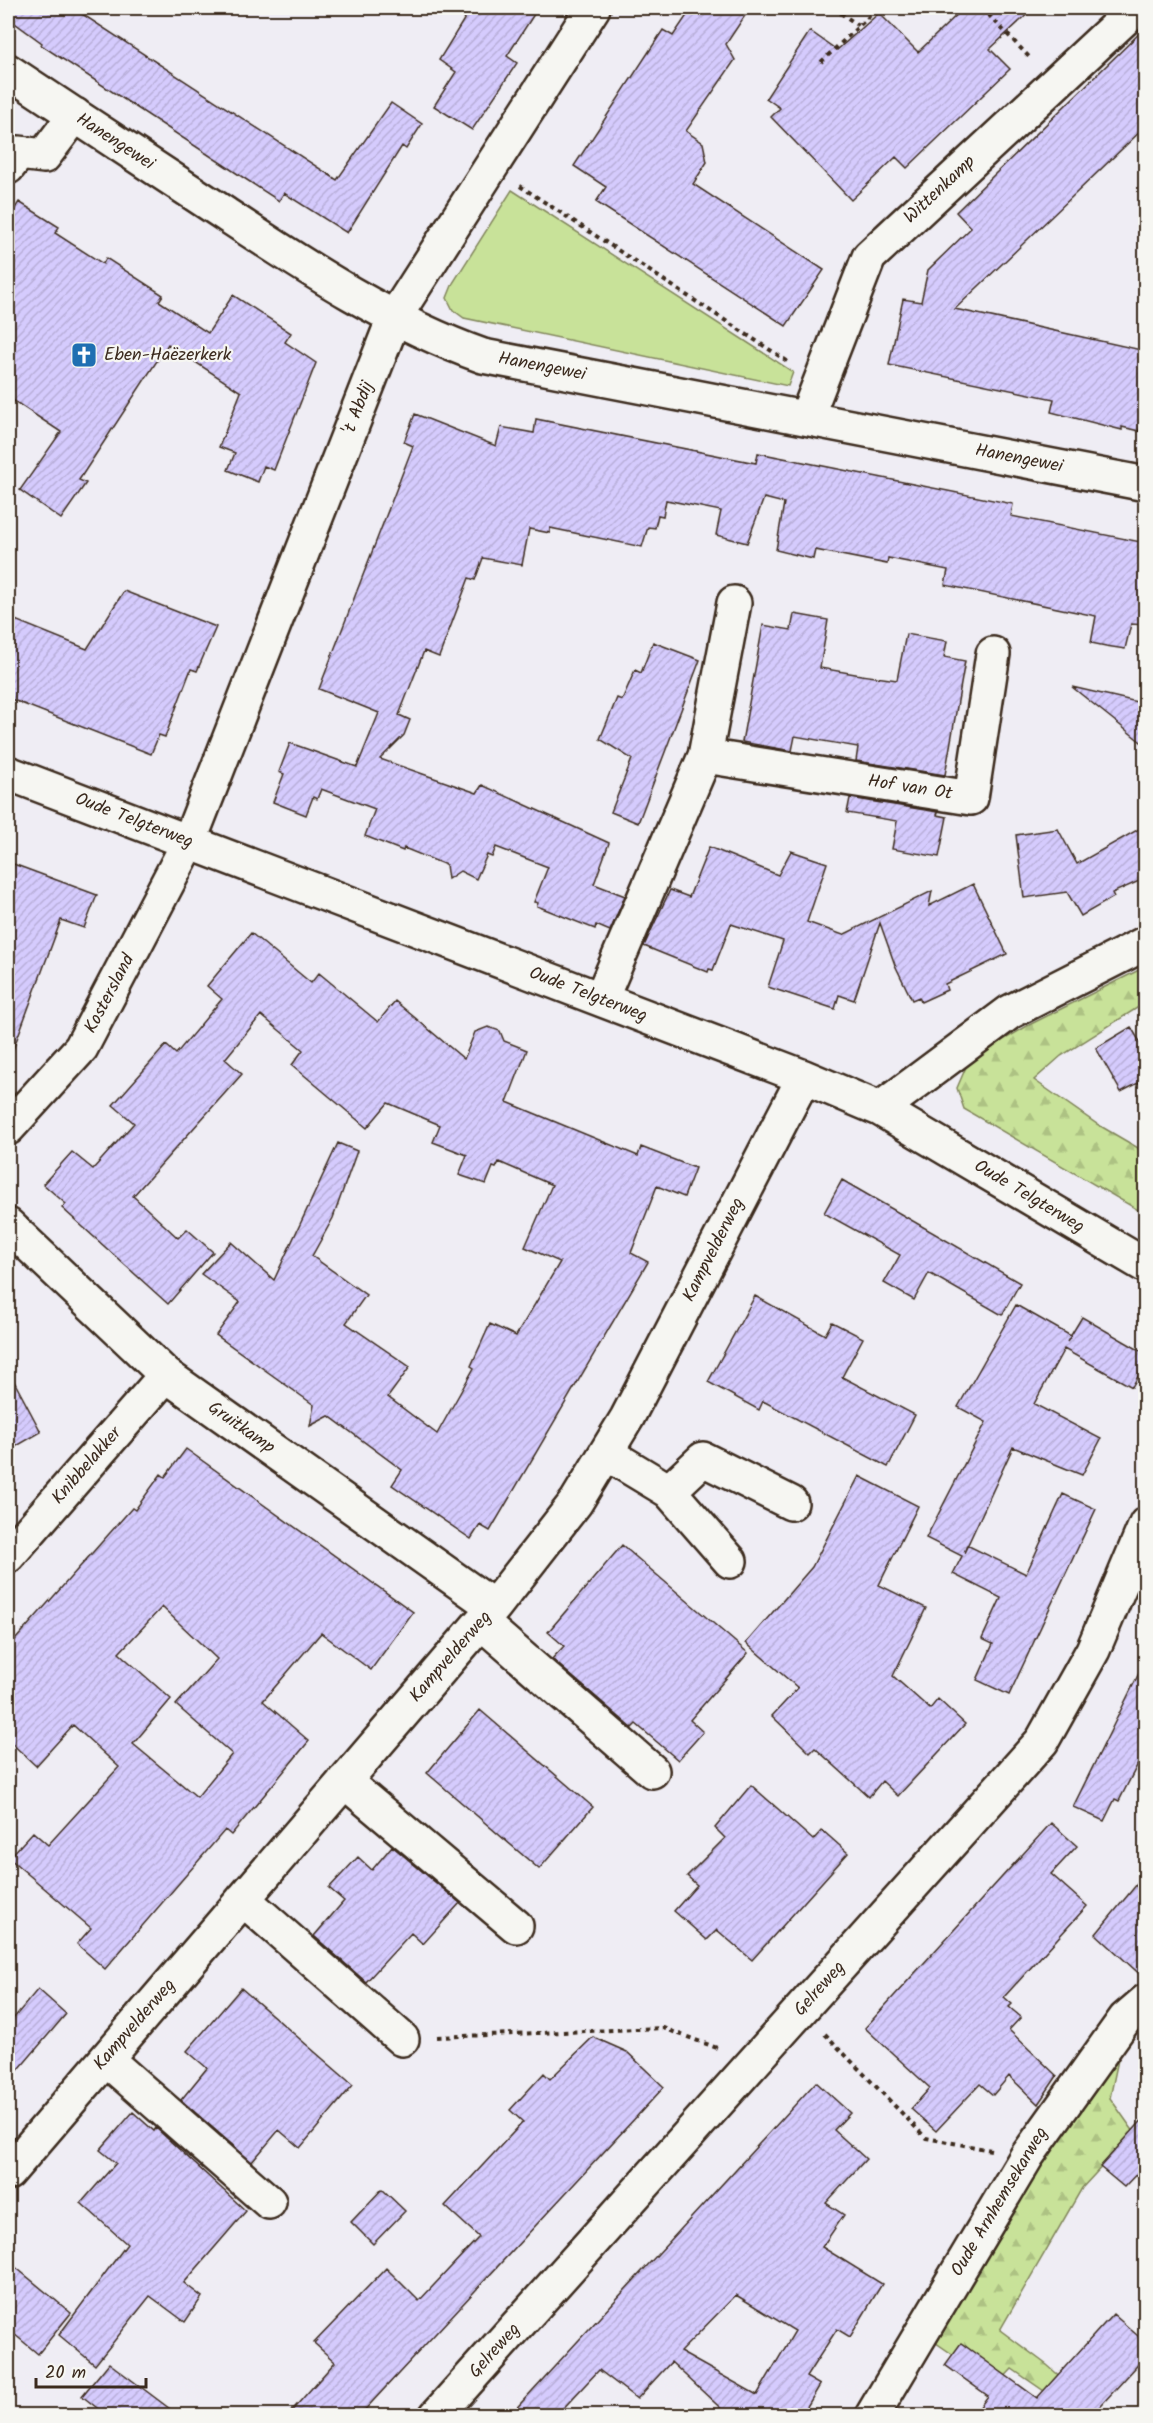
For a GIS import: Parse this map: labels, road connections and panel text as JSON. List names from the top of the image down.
{
  "streets": {
    "street": [
      "Hanengewei",
      "Wittenkamp",
      "'t Abdij",
      "Hof van Ot",
      "Oude Telgterweg",
      "Kostersland",
      "Kampvelderweg",
      "Gruitkamp",
      "Knibbelakker",
      "Gelreweg",
      "Oude Arnhemsekarweg"
    ]
  },
  "crossings": [
    ["Hanengewei", "Wittenkamp"],
    ["Hanengewei", "'t Abdij"],
    ["'t Abdij", "Oude Telgterweg"],
    ["'t Abdij", "Kostersland"],
    ["Oude Telgterweg", "Kostersland"],
    ["Oude Telgterweg", "Kampvelderweg"],
    ["Kampvelderweg", "Gruitkamp"],
    ["Gruitkamp", "Knibbelakker"]
  ],
  "places": {
    "church": ["Eben-Haëzerkerk"]
  },
  "scale_bar": "20 m"
}
